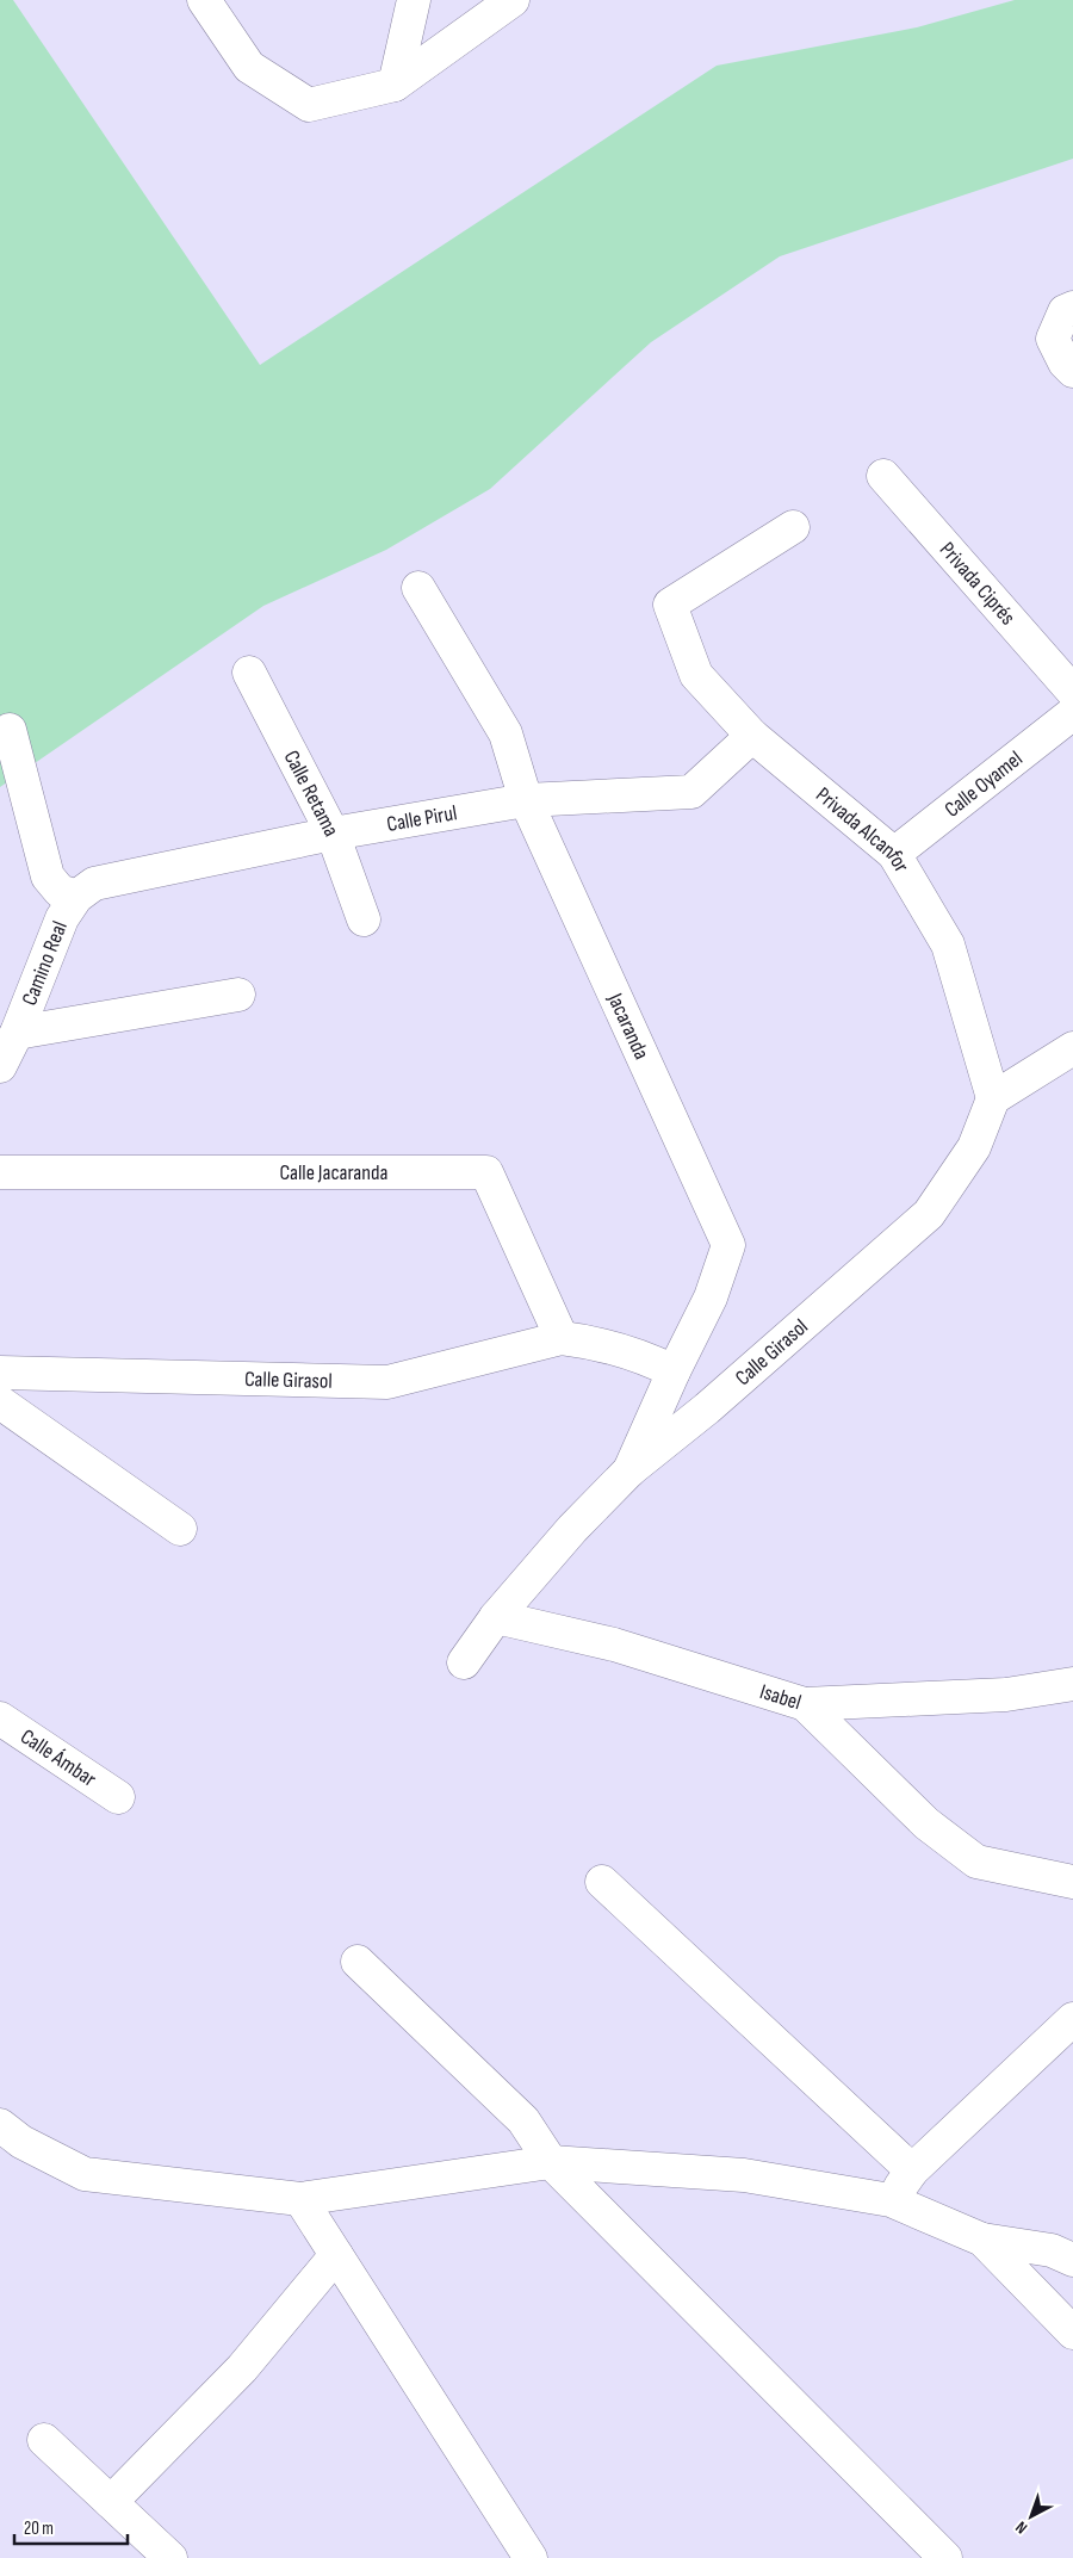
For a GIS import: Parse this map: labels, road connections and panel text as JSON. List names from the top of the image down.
{
  "streets": {
    "street": [
      "Privada Ciprés",
      "Calle Oyamel",
      "Calle Retama",
      "Calle Pirul",
      "Privada Alcanfor",
      "Camino Real",
      "Jacaranda",
      "Calle Jacaranda",
      "Calle Girasol",
      "Isabel",
      "Calle Ámbar"
    ]
  },
  "crossings": [
    ["Calle Oyamel", "Privada Alcanfor"],
    ["Calle Retama", "Calle Pirul"],
    ["Calle Pirul", "Privada Alcanfor"],
    ["Calle Pirul", "Camino Real"],
    ["Calle Pirul", "Jacaranda"],
    ["Privada Alcanfor", "Calle Girasol"],
    ["Jacaranda", "Calle Girasol"],
    ["Calle Jacaranda", "Calle Girasol"],
    ["Calle Girasol", "Isabel"]
  ],
  "scale_bar": "20 m",
  "north": "bottom left"
}
